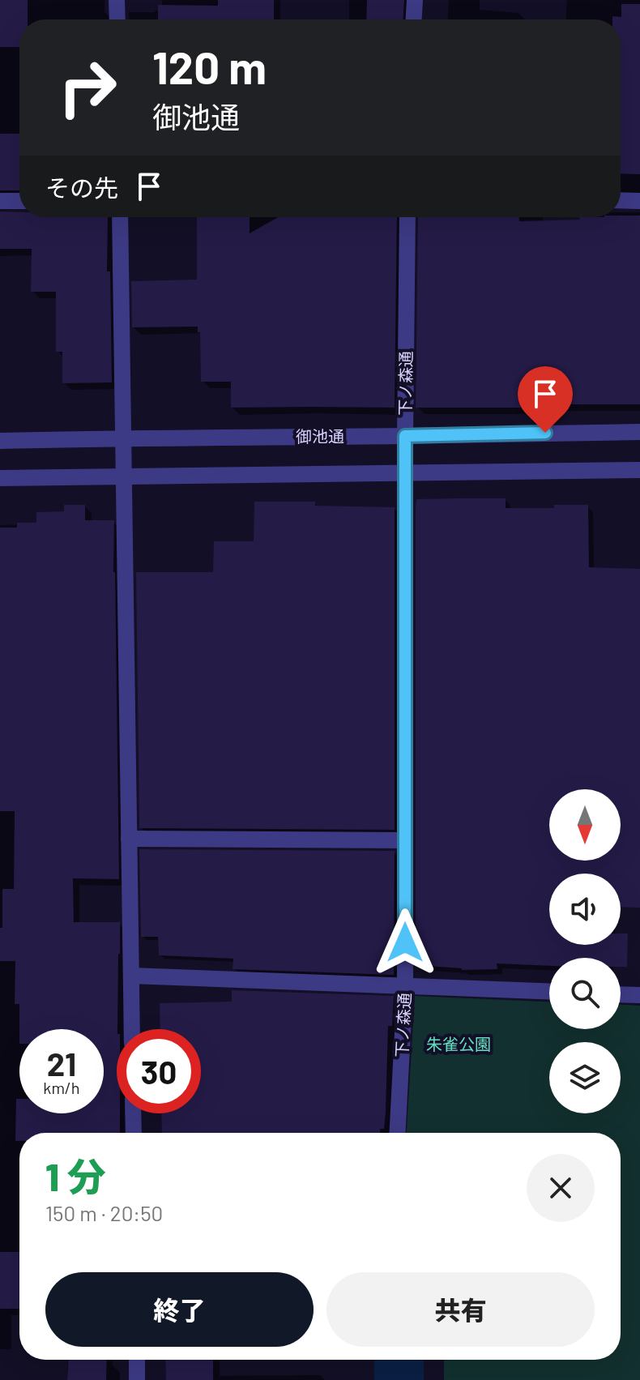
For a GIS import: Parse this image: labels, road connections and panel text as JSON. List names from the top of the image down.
{
  "streets": {
    "street": ["下ノ森通", "御池通"]
  },
  "crossings": [
    ["下ノ森通", "御池通"]
  ],
  "parks": ["朱雀公園"],
  "north": "bottom",
  "page": {
    "turn": ["120 m", "御池通"],
    "then": "その先",
    "speed": "21 km/h",
    "limit": "30",
    "heading": ["1 分", "150 m · 20:50"],
    "buttons": ["終了", "共有"]
  }
}
